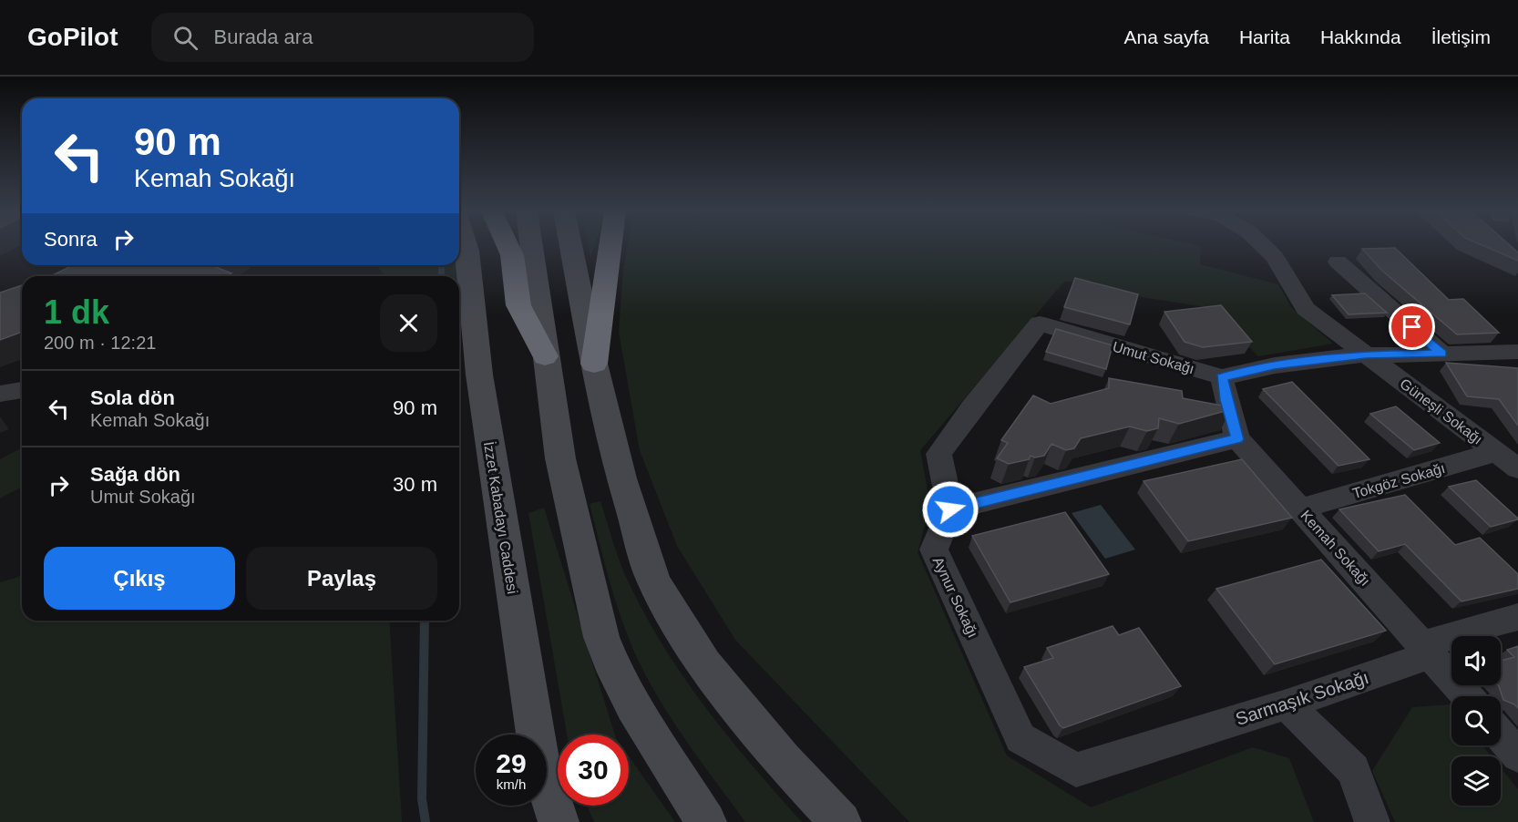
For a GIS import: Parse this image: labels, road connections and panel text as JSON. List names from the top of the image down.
{
  "streets": {
    "main road": ["İzzet Kabadayı Caddesi"],
    "street": [
      "Umut Sokağı",
      "Güneşli Sokağı",
      "Tokgöz Sokağı",
      "Kemah Sokağı",
      "Aynur Sokağı",
      "Sarmaşık Sokağı"
    ]
  },
  "crossings": [
    ["Umut Sokağı", "Güneşli Sokağı"],
    ["Umut Sokağı", "Kemah Sokağı"],
    ["Umut Sokağı", "Aynur Sokağı"],
    ["Güneşli Sokağı", "Tokgöz Sokağı"],
    ["Tokgöz Sokağı", "Kemah Sokağı"],
    ["Kemah Sokağı", "Sarmaşık Sokağı"],
    ["Aynur Sokağı", "Sarmaşık Sokağı"]
  ],
  "page": {
    "header": "GoPilot",
    "search": "Burada ara",
    "nav": [
      "Ana sayfa",
      "Harita",
      "Hakkında",
      "İletişim"
    ],
    "turn": ["90 m", "Kemah Sokağı"],
    "then": "Sonra",
    "heading": ["1 dk", "200 m · 12:21"],
    "list": [
      {
        "name": "Sola dön",
        "note": "Kemah Sokağı",
        "value": "90 m"
      },
      {
        "name": "Sağa dön",
        "note": "Umut Sokağı",
        "value": "30 m"
      }
    ],
    "buttons": ["Çıkış", "Paylaş"],
    "speed": "29 km/h",
    "limit": "30"
  }
}
